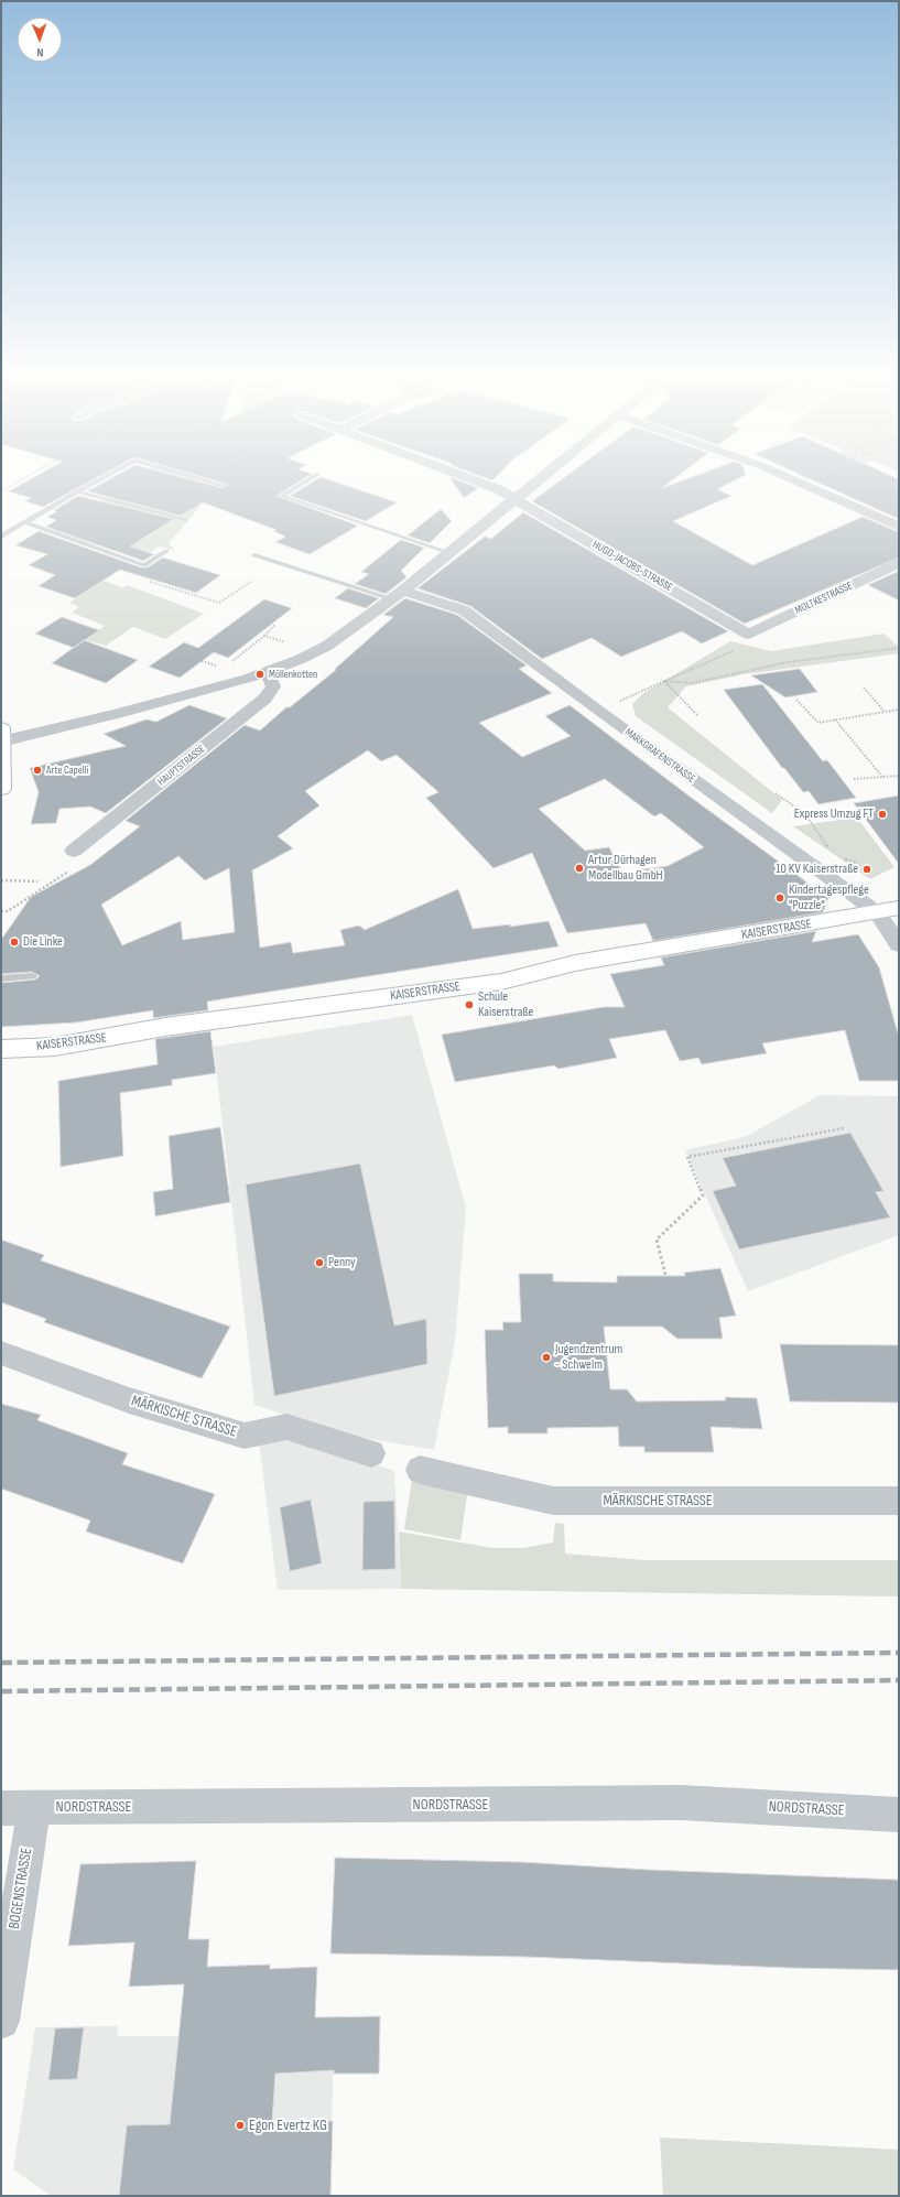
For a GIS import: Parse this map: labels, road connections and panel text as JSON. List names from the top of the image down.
{
  "streets": {
    "main road": ["KAISERSTRASSE"],
    "street": [
      "HUGO-JACOBS-STRASSE",
      "MOLTKESTRASSE",
      "MARKGRAFENSTRASSE",
      "HAUPTSTRASSE",
      "MÄRKISCHE STRASSE",
      "NORDSTRASSE",
      "BOGENSTRASSE"
    ]
  },
  "crossings": [
    ["HUGO-JACOBS-STRASSE", "MOLTKESTRASSE"],
    ["MARKGRAFENSTRASSE", "KAISERSTRASSE"],
    ["NORDSTRASSE", "BOGENSTRASSE"]
  ],
  "places": [
    "Möllenkotten",
    "Arte Capelli",
    "Express Umzug FT",
    "Artur Dürhagen Modellbau GmbH",
    "10 KV Kaiserstraße",
    "Kindertagespflege \"Puzzle\"",
    "Die Linke",
    "Schule Kaiserstraße",
    "Penny",
    "Jugendzentrum - Schwelm",
    "Egon Evertz KG"
  ],
  "north": "bottom"
}
